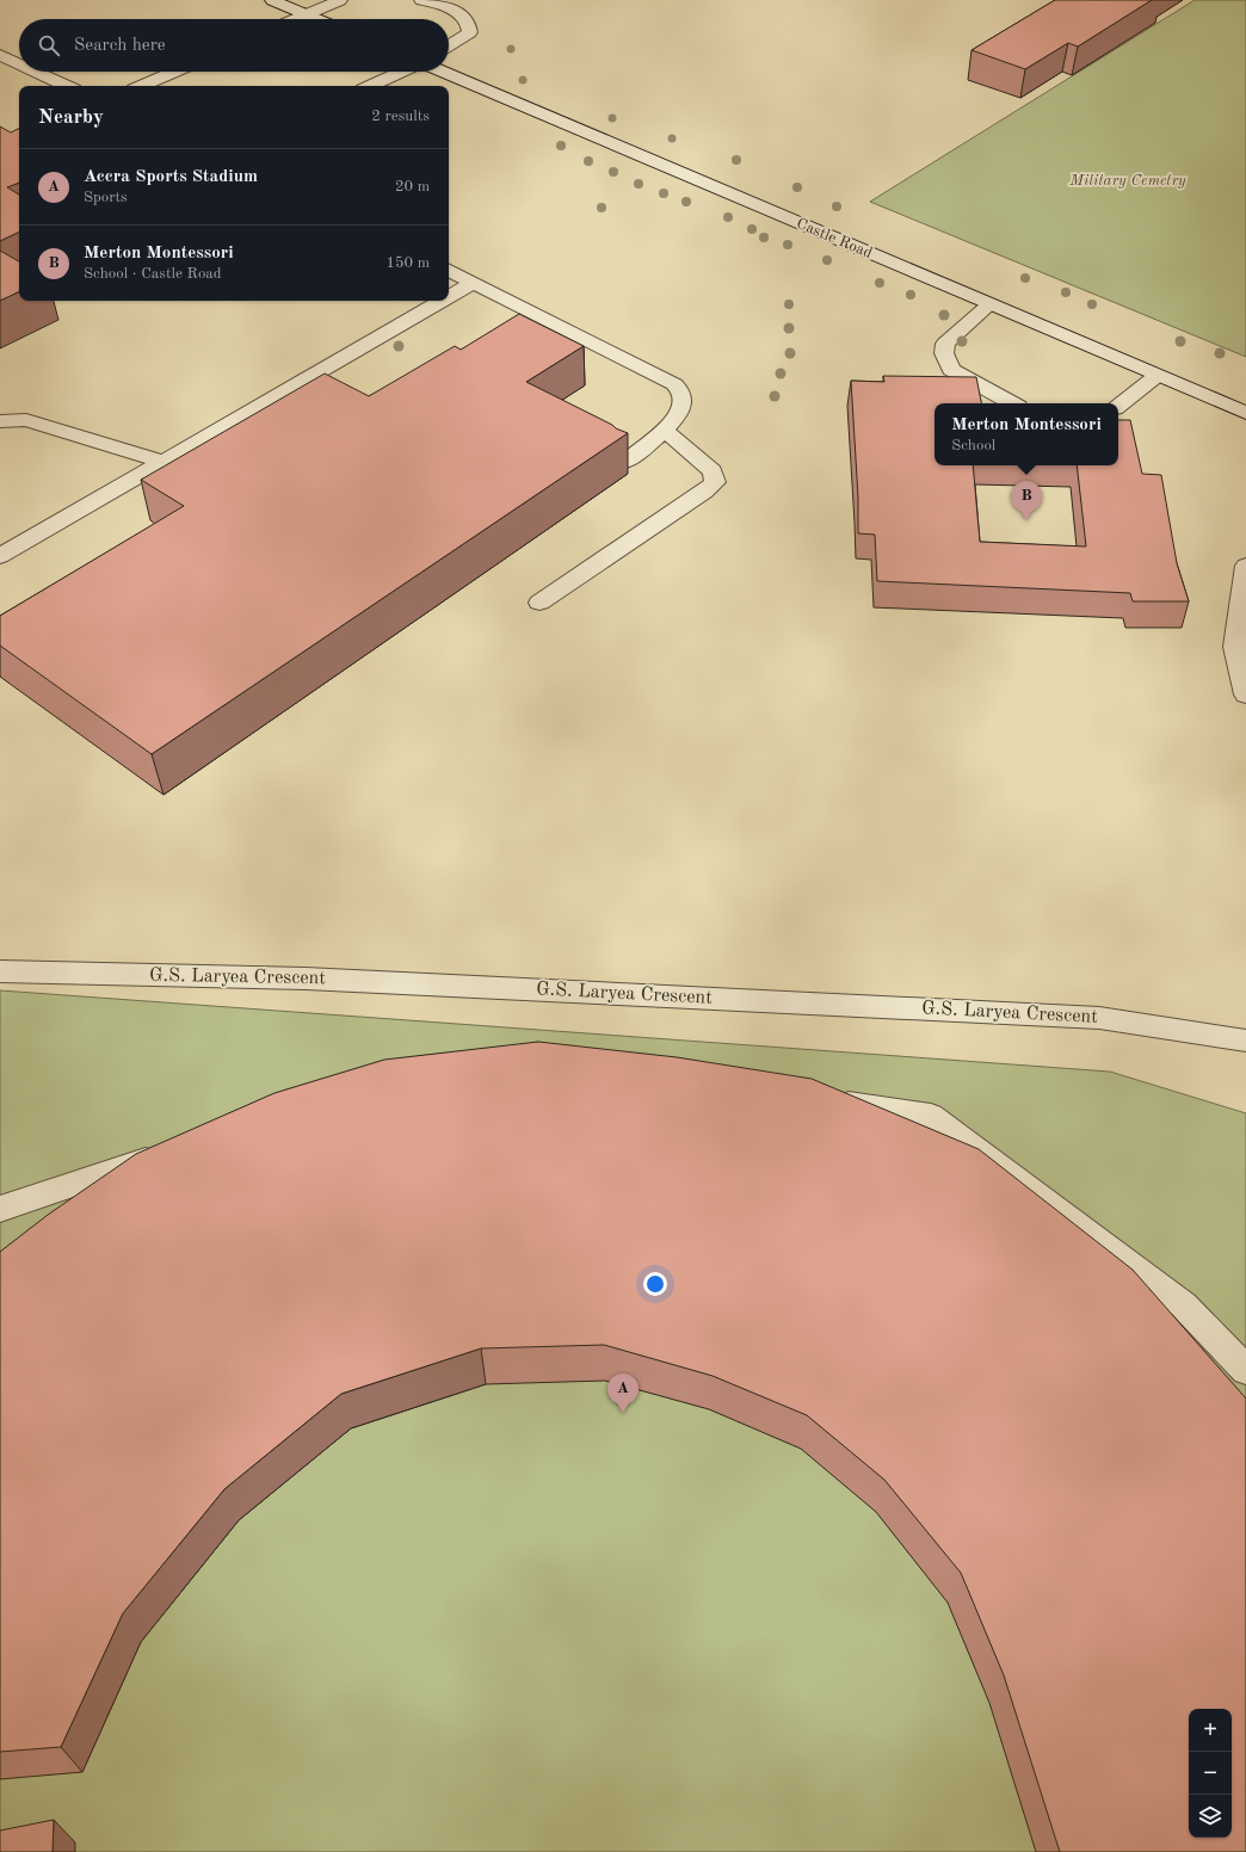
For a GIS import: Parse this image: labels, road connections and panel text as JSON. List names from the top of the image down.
{
  "streets": {
    "main road": ["Castle Road", "G.S. Laryea Crescent"]
  },
  "parks": ["Military Cemetry"],
  "page": {
    "search": "Search here",
    "heading": ["Nearby", "2 results"],
    "list": [
      {
        "mark": "A",
        "name": "Accra Sports Stadium",
        "note": "Sports",
        "value": "20 m"
      },
      {
        "mark": "B",
        "name": "Merton Montessori",
        "note": "School · Castle Road",
        "value": "150 m"
      }
    ],
    "popup": ["Merton Montessori", "School"],
    "pins": ["B", "A"],
    "map_buttons": ["+", "−"]
  }
}
